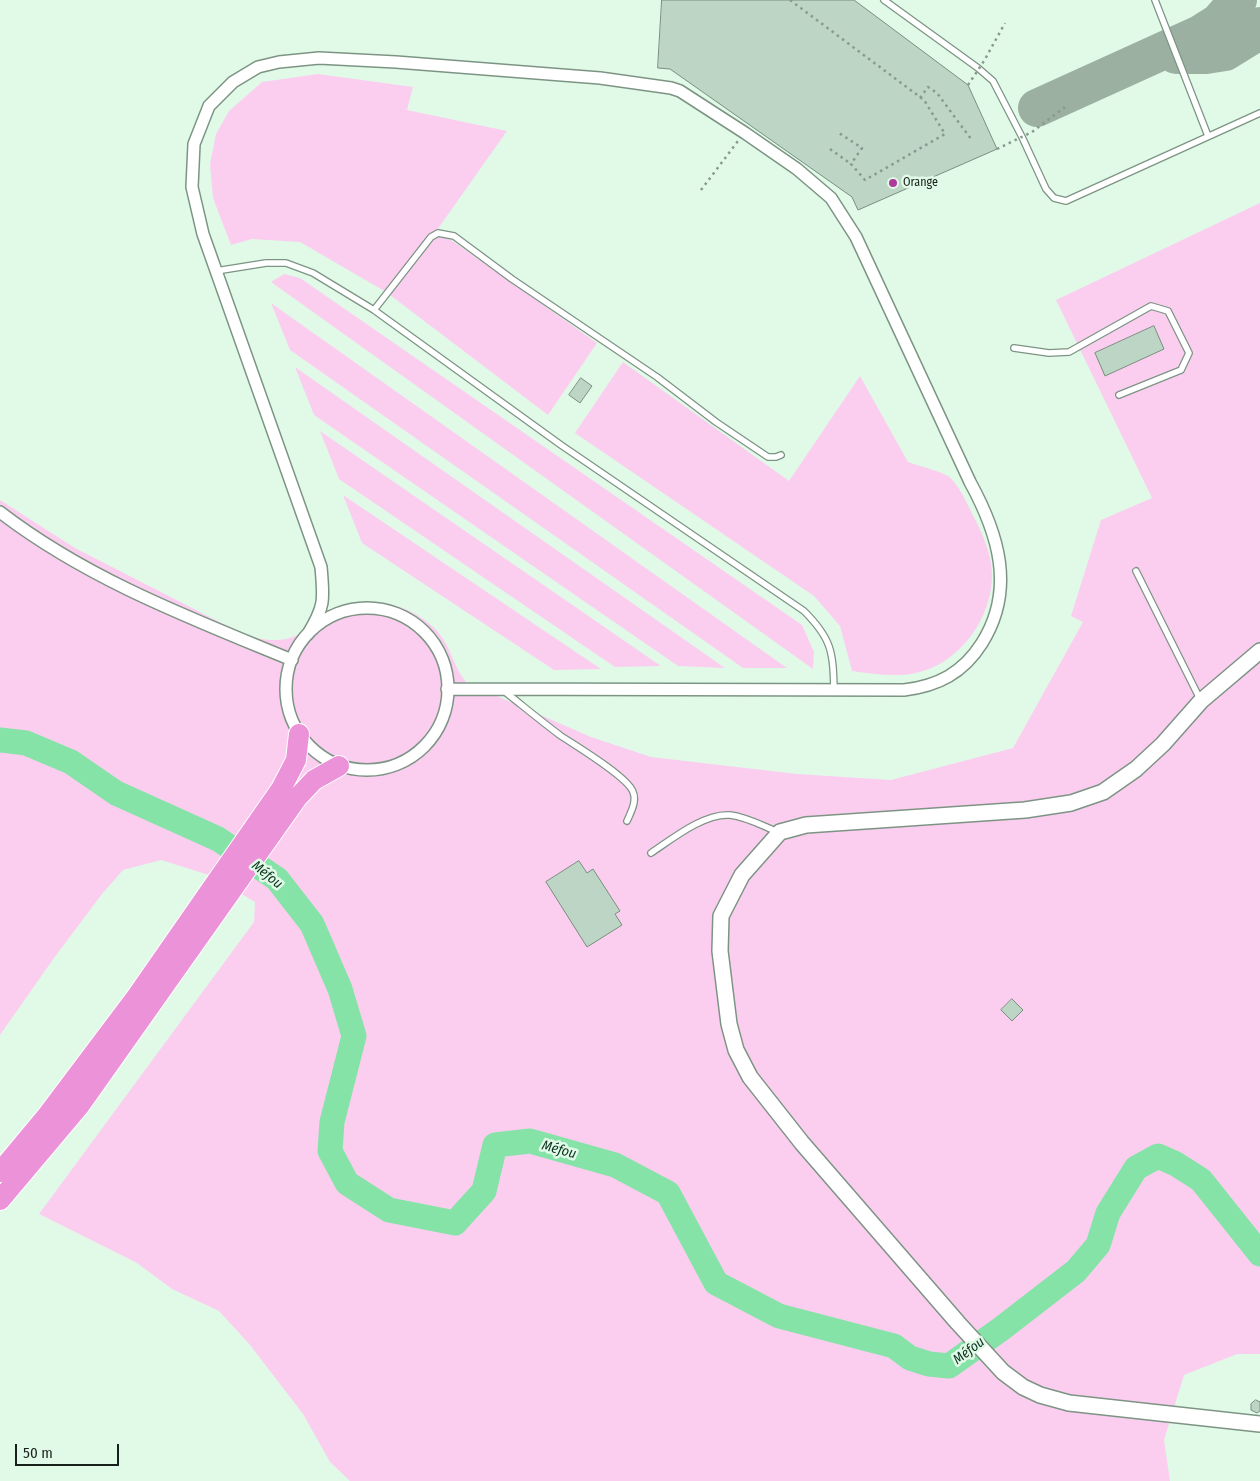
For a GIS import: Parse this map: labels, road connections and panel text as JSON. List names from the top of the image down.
{
  "water": ["Méfou"],
  "places": ["Orange"],
  "scale_bar": "50 m"
}
